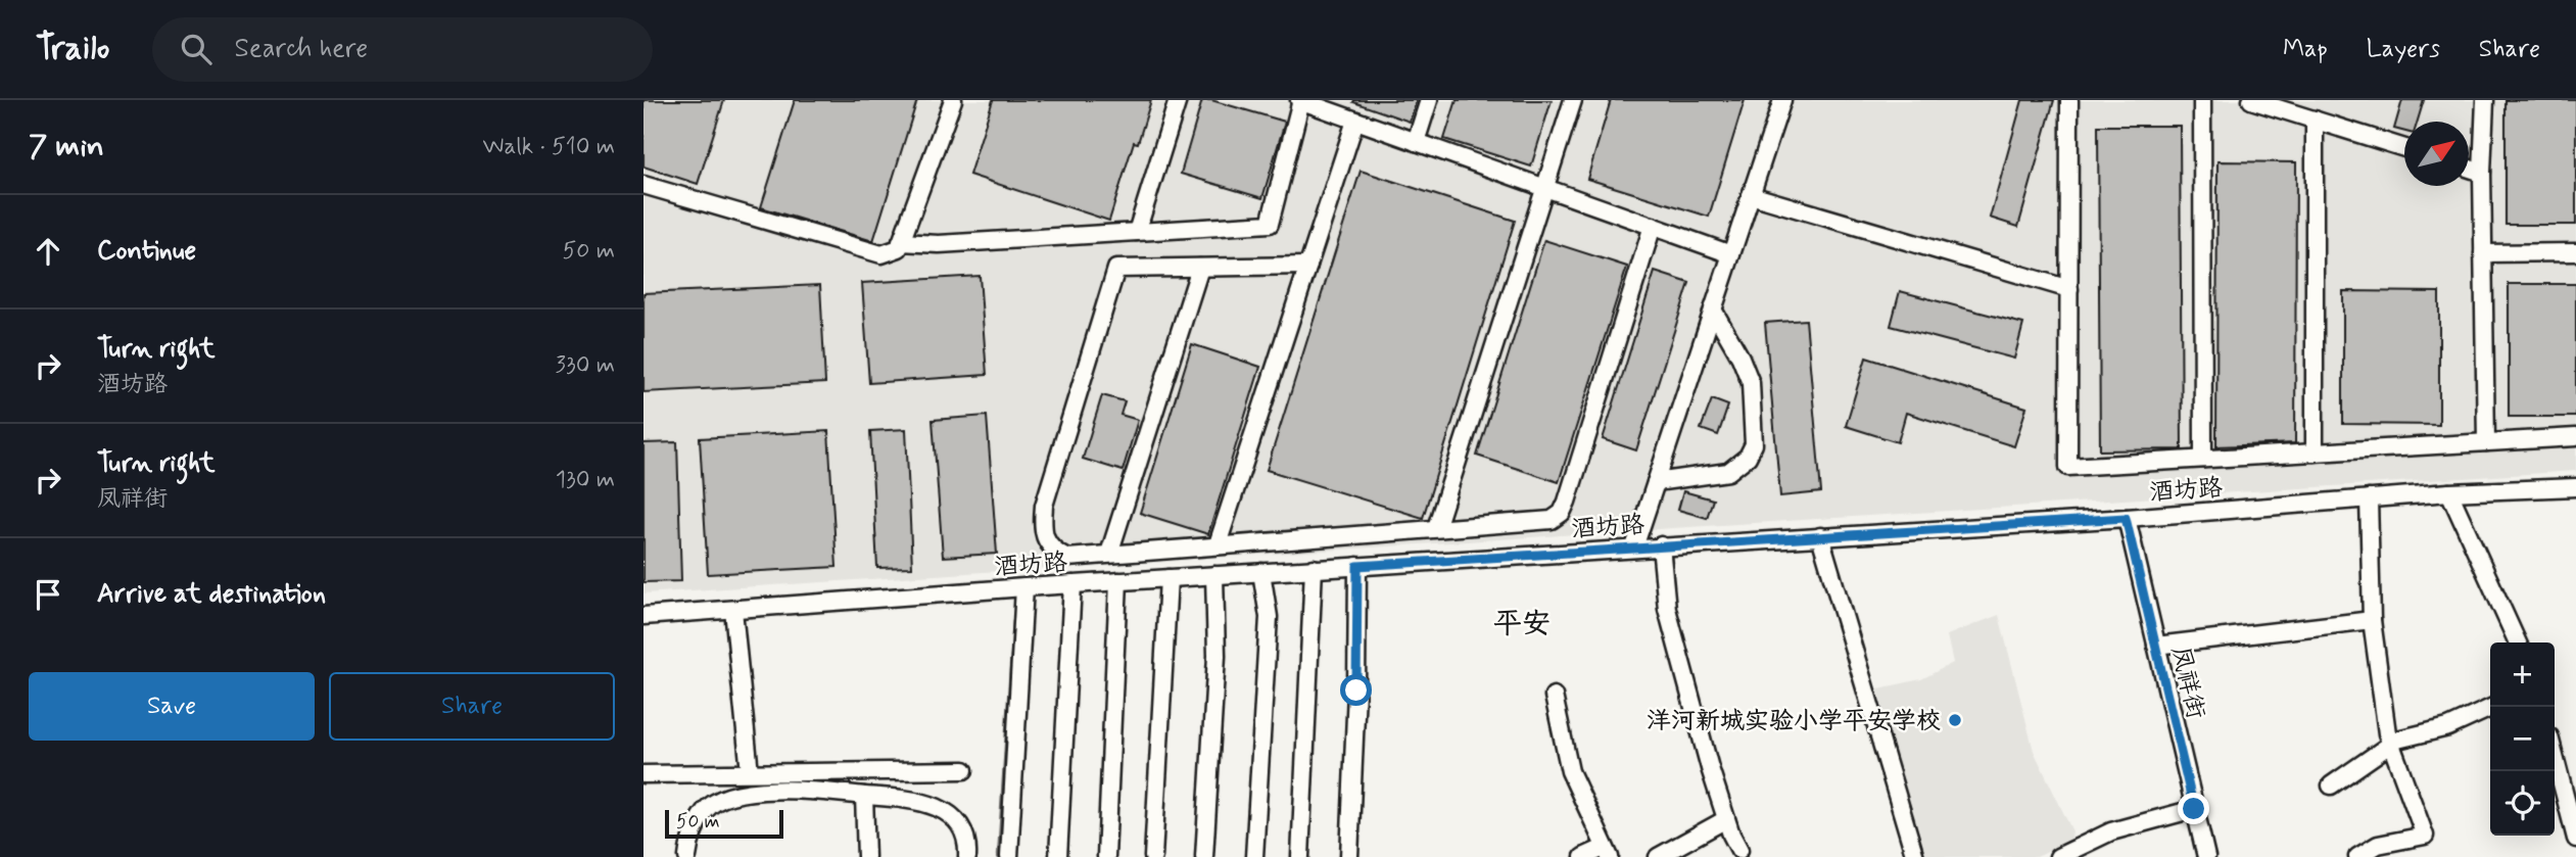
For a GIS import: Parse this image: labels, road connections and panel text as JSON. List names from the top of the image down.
{
  "streets": {
    "street": ["酒坊路", "凤祥街"]
  },
  "crossings": [
    ["酒坊路", "凤祥街"]
  ],
  "districts": ["平安"],
  "places": ["洋河新城实验小学平安学校"],
  "scale_bar": "50 m",
  "north": "top right",
  "page": {
    "header": "Trailo",
    "search": "Search here",
    "nav": ["Map", "Layers", "Share"],
    "heading": ["7 min", "Walk · 510 m"],
    "list": [
      ["Continue", "50 m"],
      ["Turn right", "酒坊路", "330 m"],
      ["Turn right", "凤祥街", "130 m"],
      "Arrive at destination"
    ],
    "map_buttons": ["+", "−"],
    "buttons": ["Save", "Share"],
    "scale": "50 m"
  }
}
